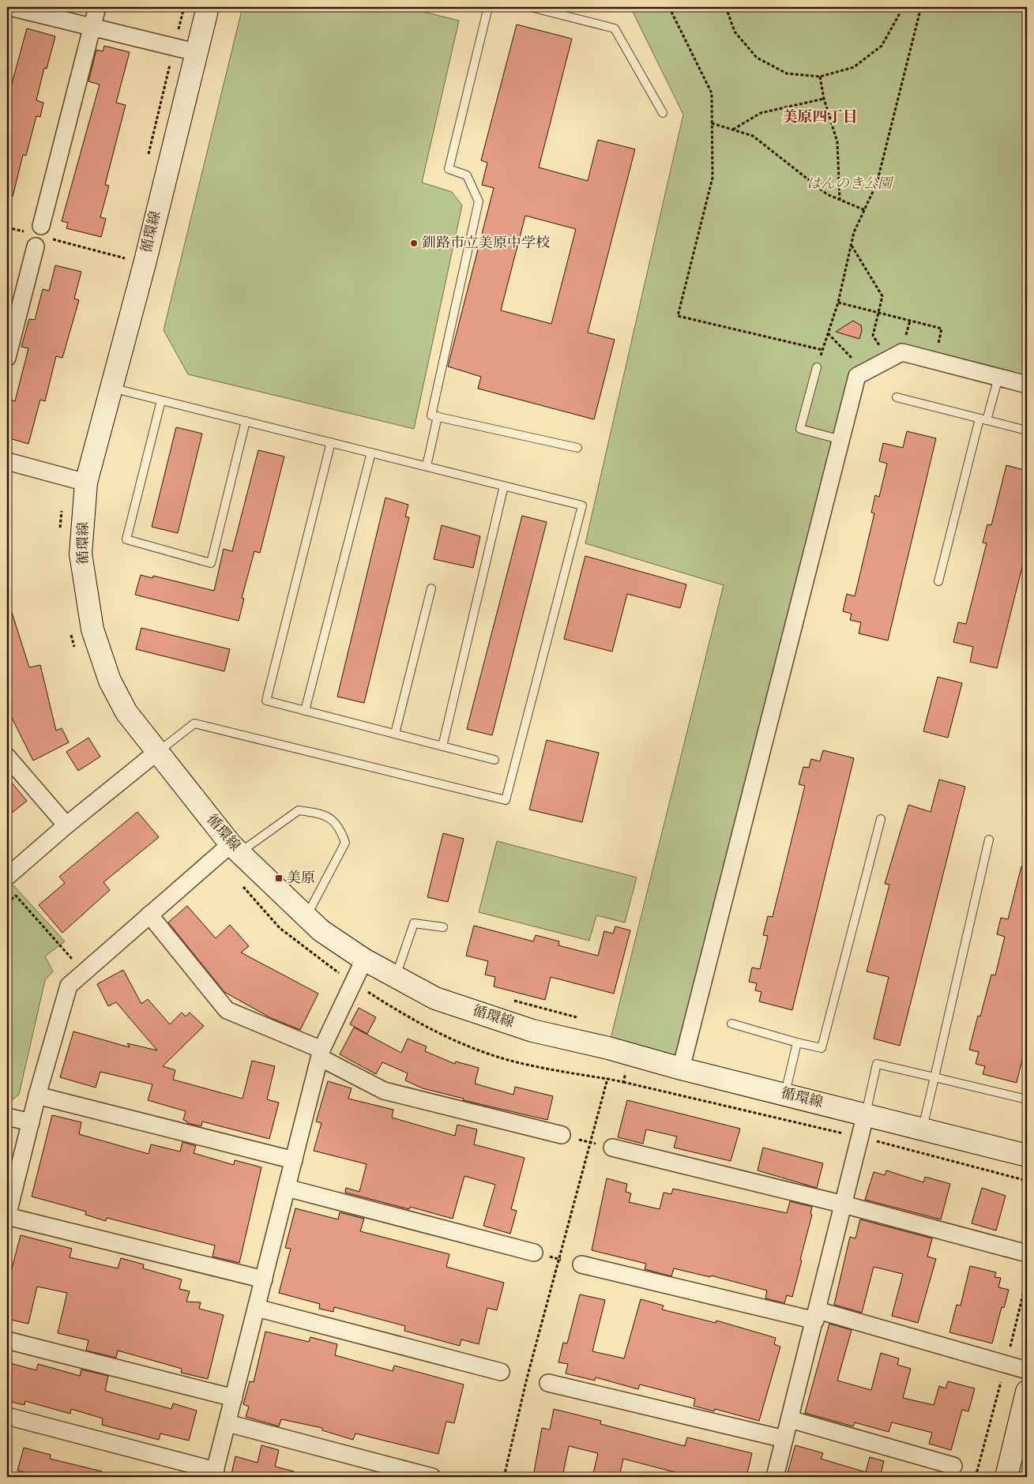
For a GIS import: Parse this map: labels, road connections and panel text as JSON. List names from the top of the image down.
{
  "streets": {
    "street": ["循環線"]
  },
  "districts": ["美原四丁目"],
  "parks": ["はんのき公園"],
  "places": {
    "other": ["釧路市立美原中学校"],
    "transit": ["美原"]
  }
}
